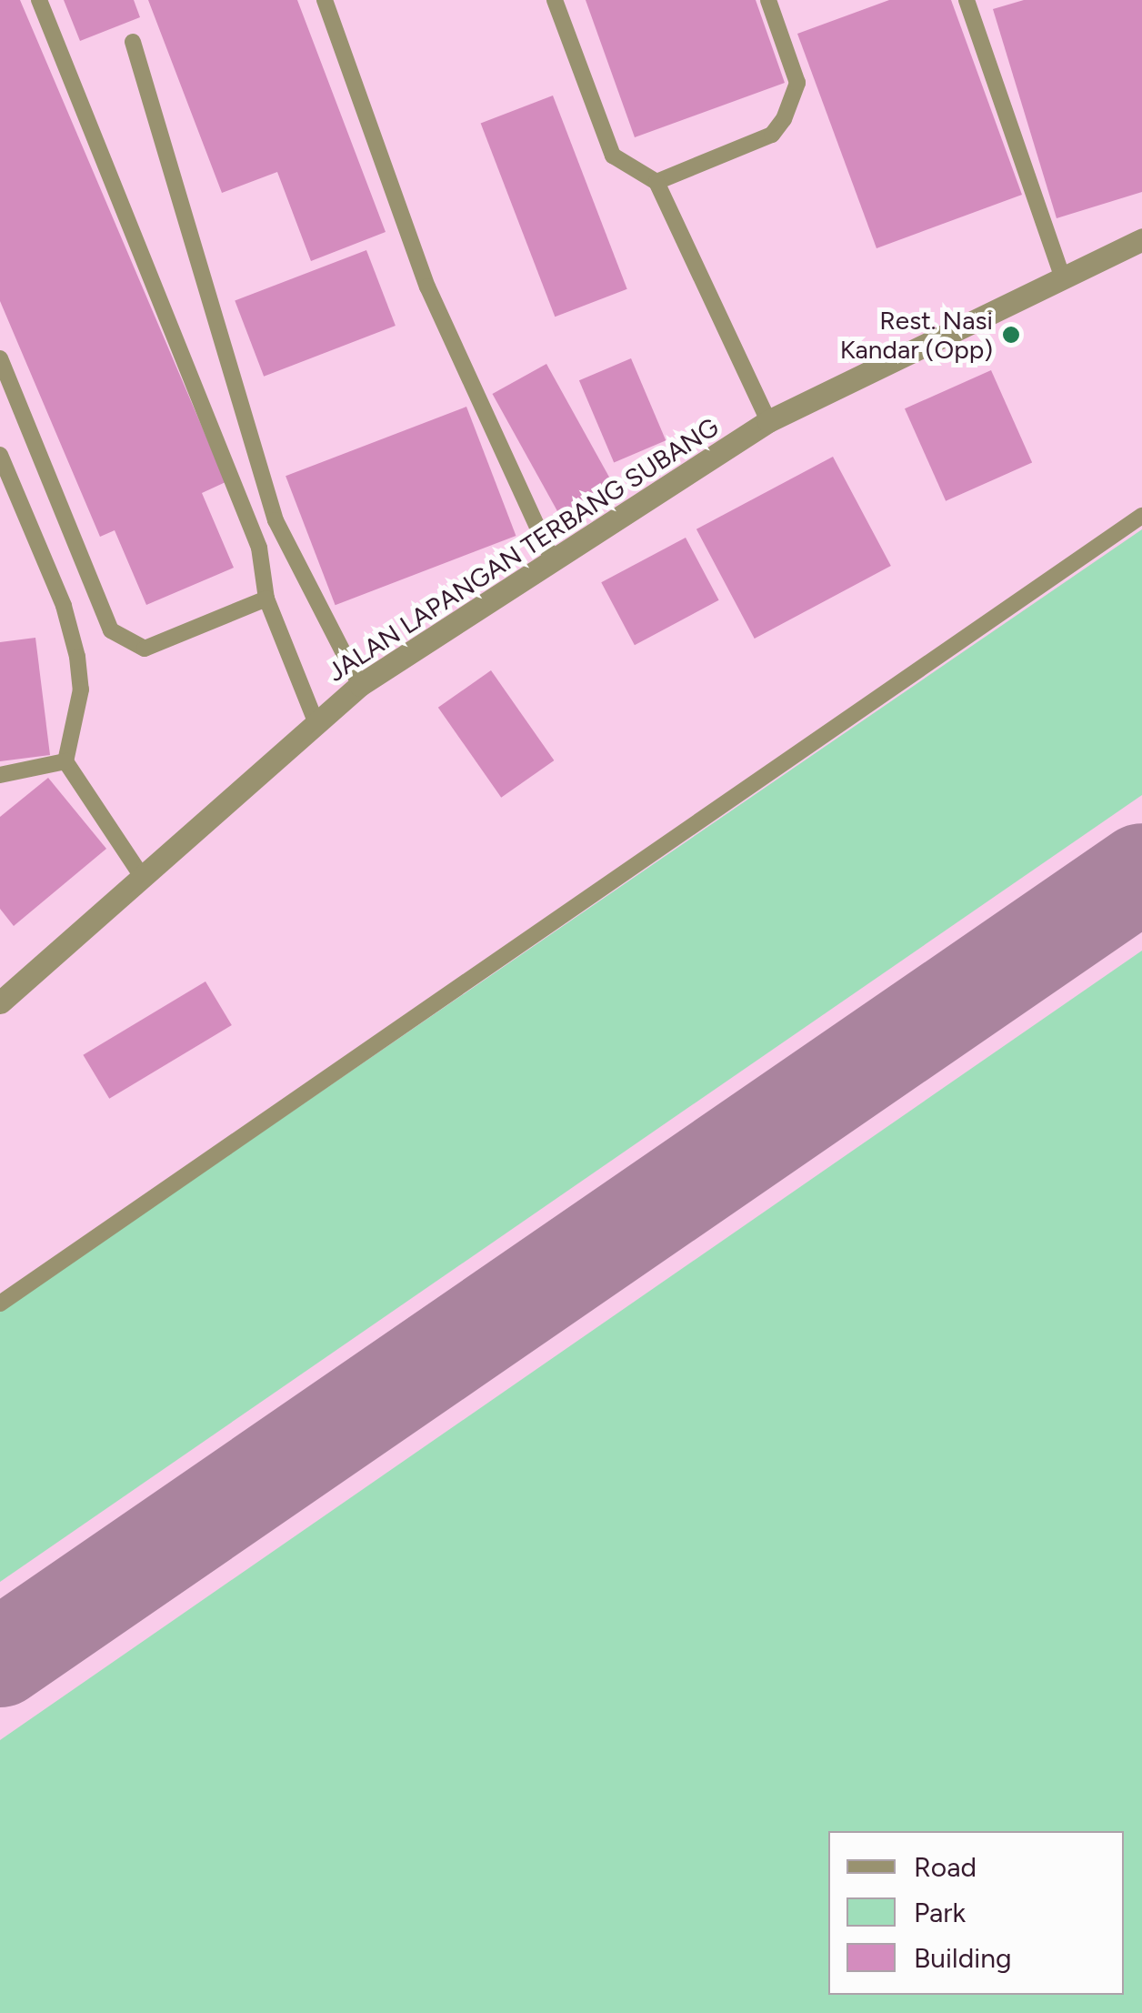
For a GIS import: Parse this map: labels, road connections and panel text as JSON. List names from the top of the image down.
{
  "streets": {
    "street": ["JALAN LAPANGAN TERBANG SUBANG"]
  },
  "places": ["Rest. Nasi Kandar (Opp)"],
  "legend": ["Road", "Park", "Building"]
}
